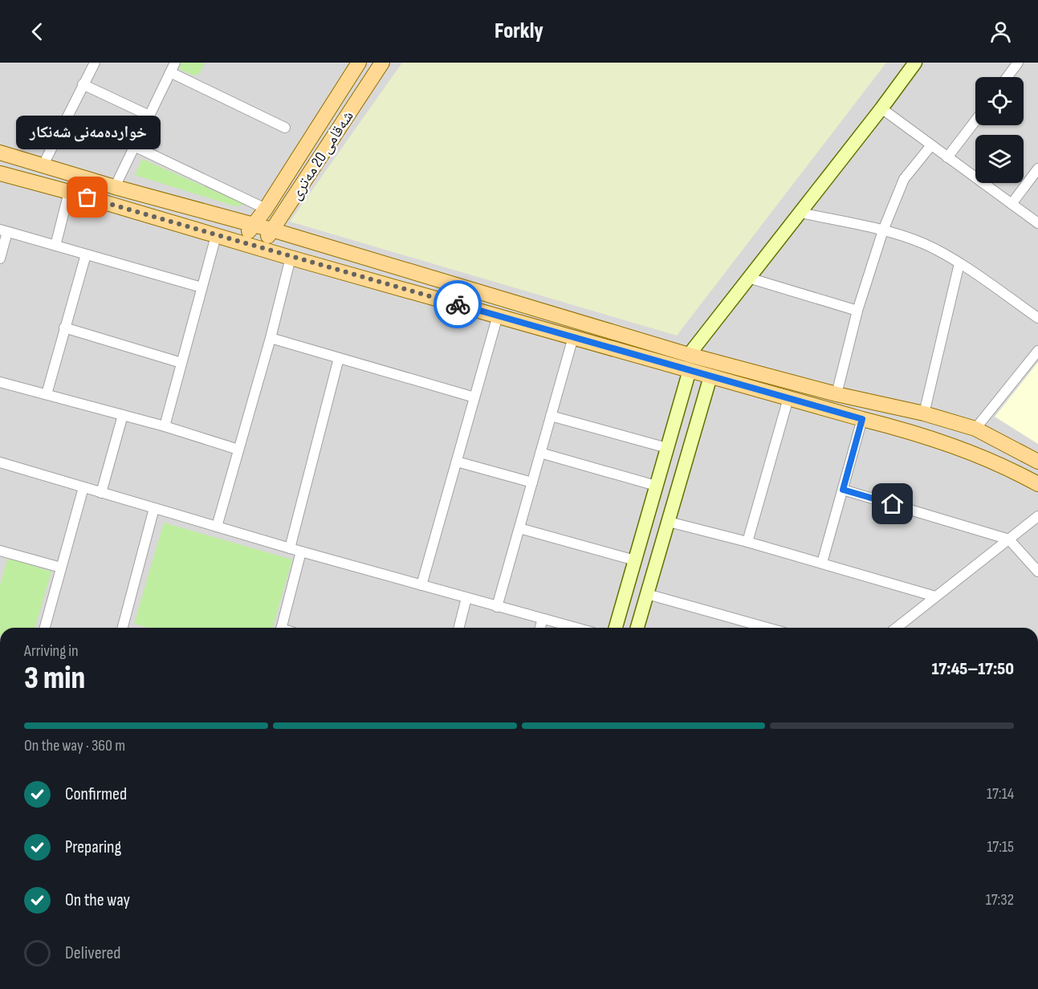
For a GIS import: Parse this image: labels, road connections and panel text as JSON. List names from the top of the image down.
{
  "streets": {
    "main road": ["شەقامی 20 مەتری"]
  },
  "places": ["خواردەمەنی شەنکار"],
  "page": {
    "header": "Forkly",
    "bubble": "خواردەمەنی شەنکار",
    "heading": ["3 min", "Arriving in", "17:45–17:50"],
    "bar": "On the way · 360 m",
    "list": [
      ["Confirmed", "17:14"],
      ["Preparing", "17:15"],
      ["On the way", "17:32"],
      "Delivered"
    ]
  }
}
